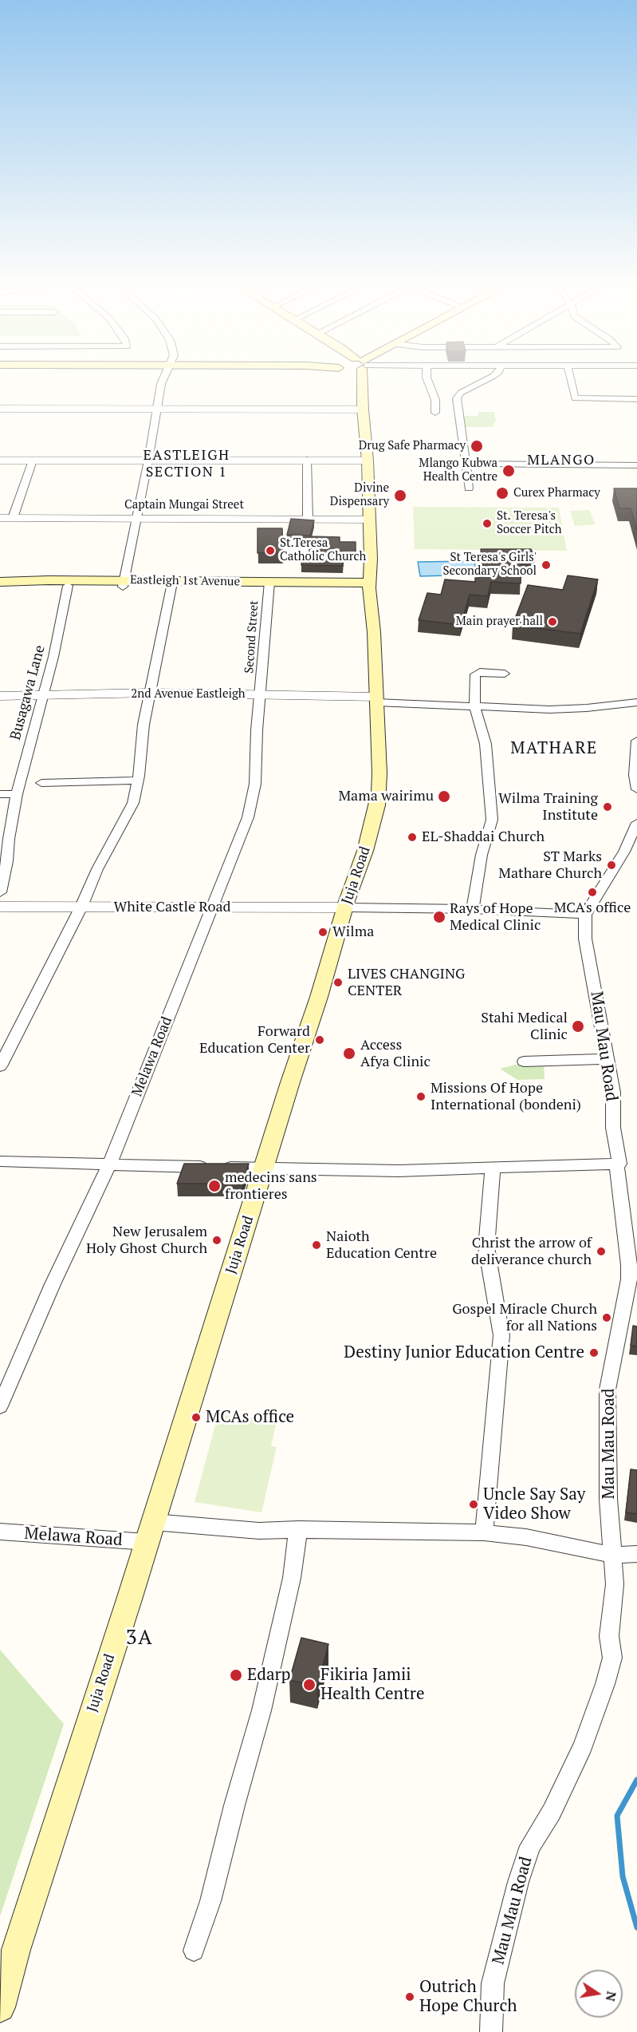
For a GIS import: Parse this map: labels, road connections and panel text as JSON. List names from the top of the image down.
{
  "streets": {
    "main road": ["Eastleigh 1st Avenue", "Juja Road"],
    "street": [
      "Captain Mungai Street",
      "Second Street",
      "Busagawa Lane",
      "2nd Avenue Eastleigh",
      "White Castle Road",
      "Mau Mau Road",
      "Melawa Road"
    ]
  },
  "crossings": [
    ["Captain Mungai Street", "Juja Road"],
    ["Eastleigh 1st Avenue", "Second Street"],
    ["Eastleigh 1st Avenue", "Busagawa Lane"],
    ["Eastleigh 1st Avenue", "Juja Road"],
    ["Second Street", "2nd Avenue Eastleigh"],
    ["Second Street", "Melawa Road"],
    ["Busagawa Lane", "2nd Avenue Eastleigh"],
    ["2nd Avenue Eastleigh", "Juja Road"],
    ["2nd Avenue Eastleigh", "Melawa Road"],
    ["Juja Road", "White Castle Road"],
    ["Juja Road", "Melawa Road"],
    ["White Castle Road", "Melawa Road"],
    ["Mau Mau Road", "Melawa Road"]
  ],
  "districts": [
    "EASTLEIGH SECTION 1",
    "MLANGO",
    "MATHARE",
    "3A"
  ],
  "places": [
    "Drug Safe Pharmacy",
    "Mlango Kubwa Health Centre",
    "Curex Pharmacy",
    "Divine Dispensary",
    "St. Teresa's Soccer Pitch",
    "St.Teresa Catholic Church",
    "St Teresa's Girls' Secondary School",
    "Main prayer hall",
    "Mama wairimu",
    "Wilma Training Institute",
    "EL-Shaddai Church",
    "ST Marks Mathare Church",
    "MCA's office",
    "Rays of Hope Medical Clinic",
    "Wilma",
    "LIVES CHANGING CENTER",
    "Stahi Medical Clinic",
    "Forward Education Center",
    "Access Afya Clinic",
    "Missions Of Hope International (bondeni)",
    "medecins sans frontieres",
    "New Jerusalem Holy Ghost Church",
    "Naioth Education Centre",
    "Christ the arrow of deliverance church",
    "Gospel Miracle Church for all Nations",
    "Destiny Junior Education Centre",
    "MCAs office",
    "Uncle Say Say Video Show",
    "Edarp",
    "Fikiria Jamii Health Centre",
    "Outrich Hope Church"
  ],
  "north": "right"
}
